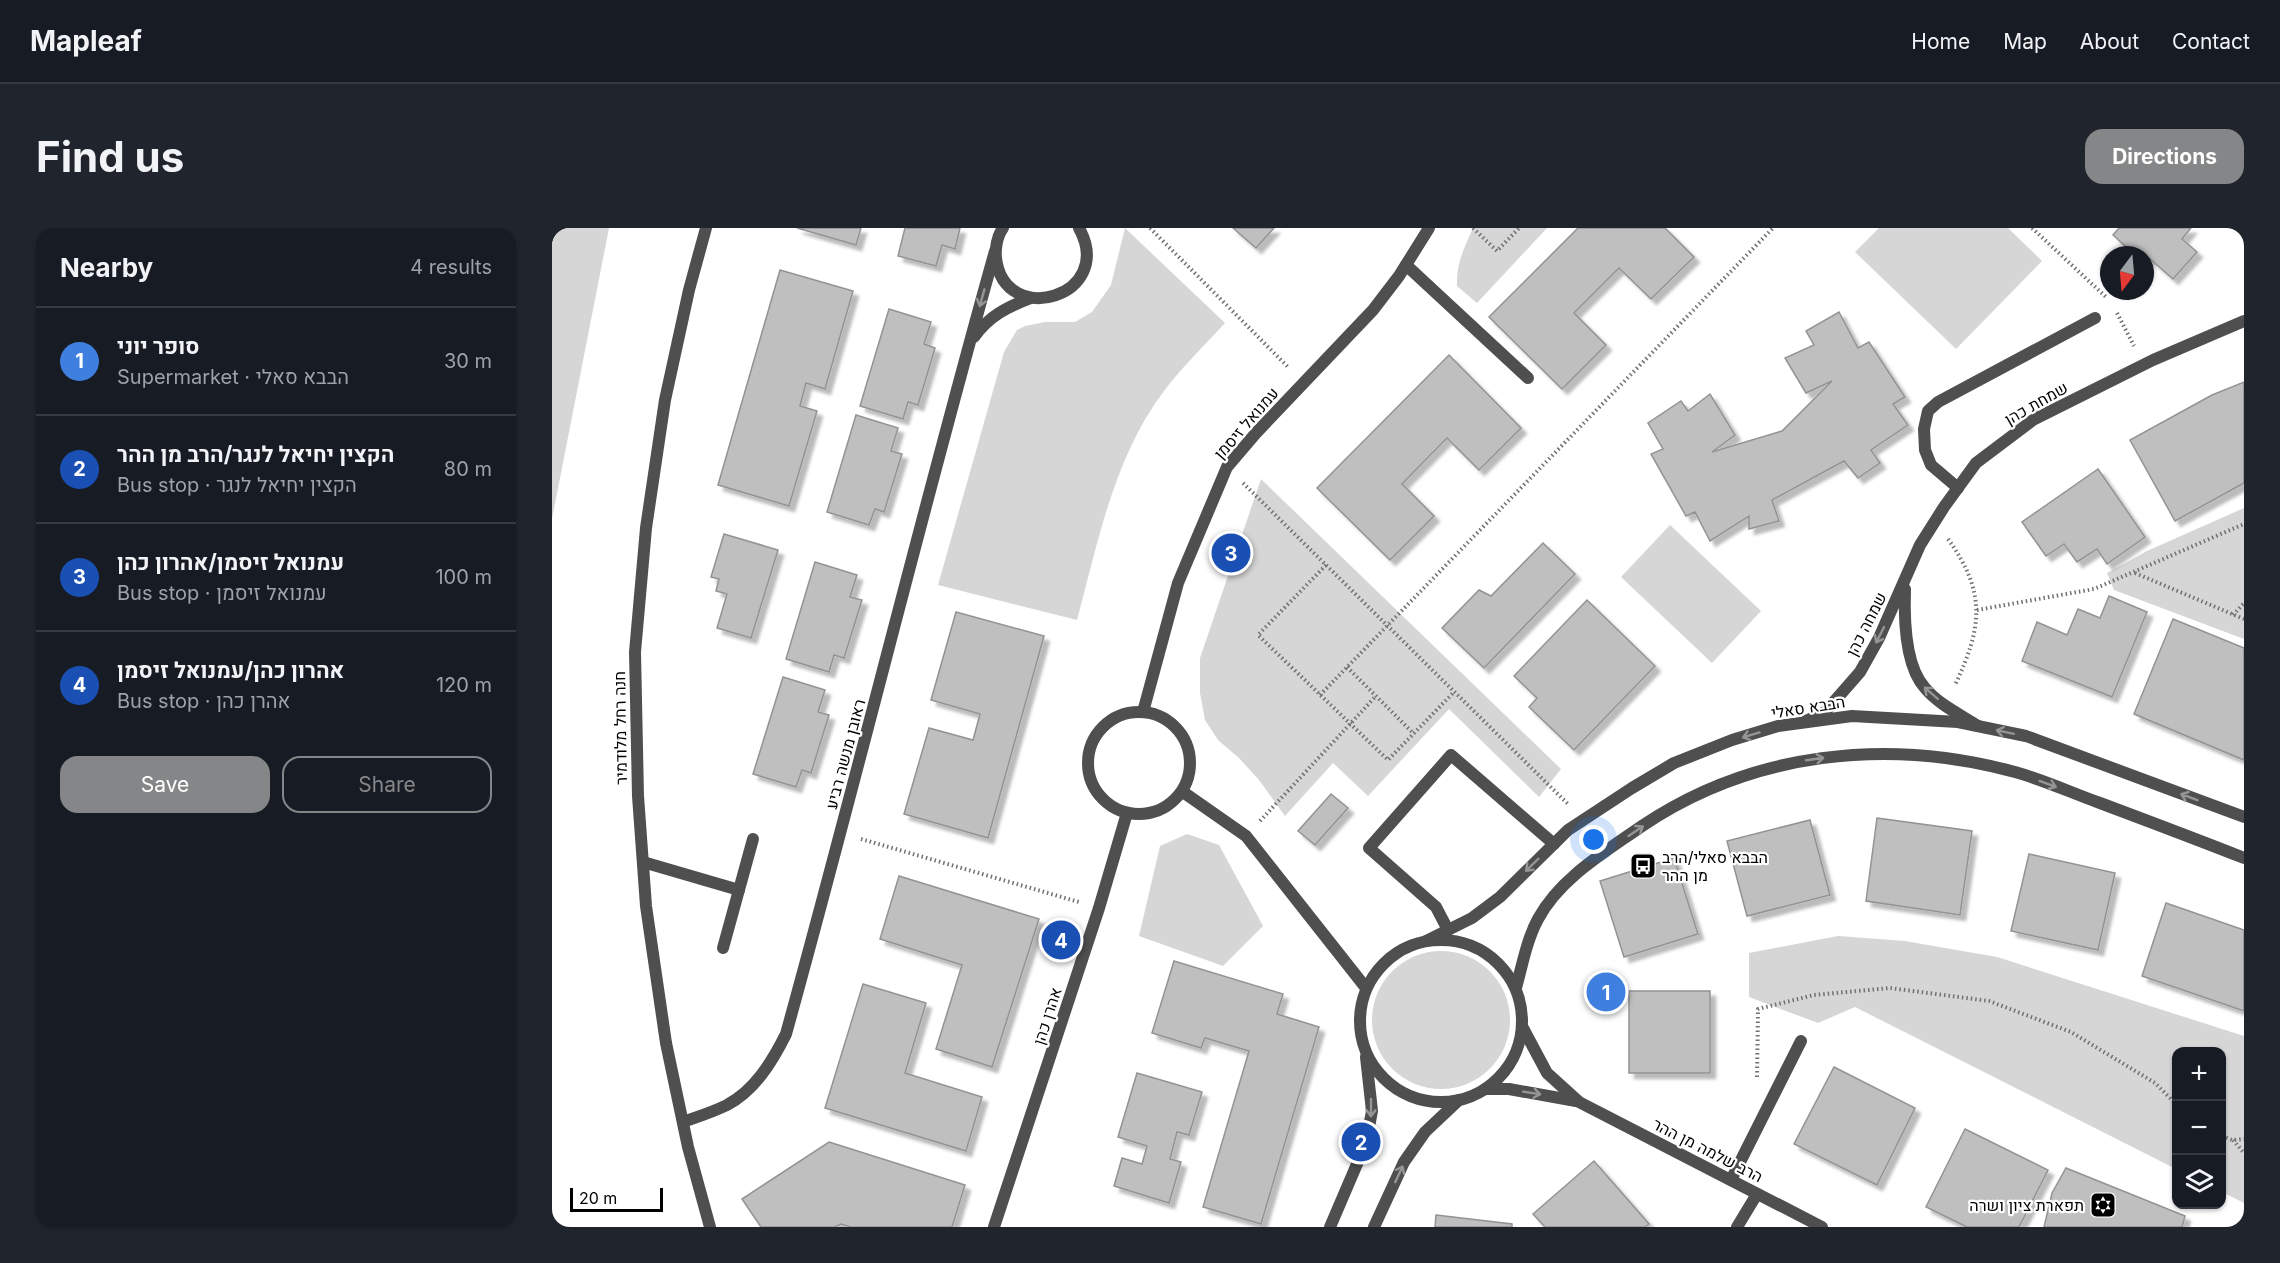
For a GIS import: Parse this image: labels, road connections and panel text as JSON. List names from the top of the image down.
{
  "streets": {
    "street": [
      "שמחת כהן",
      "עמנואל זיסמן",
      "שמחה כהן",
      "הבבא סאלי",
      "חנה רחל מלודמיר",
      "ראובן מנשה רביע",
      "אהרן כהן",
      "הרב שלמה מן ההר"
    ]
  },
  "crossings": [
    ["שמחת כהן", "שמחה כהן"],
    ["עמנואל זיסמן", "אהרן כהן"],
    ["שמחה כהן", "הבבא סאלי"],
    ["חנה רחל מלודמיר", "ראובן מנשה רביע"]
  ],
  "one_way": ["הבבא סאלי"],
  "places": {
    "bus stop": ["הבבא סאלי/הרב מן ההר"],
    "synagogue": ["תפארת ציון ושרה"]
  },
  "scale_bar": "20 m",
  "north": "bottom",
  "page": {
    "header": "Mapleaf",
    "nav": [
      "Home",
      "Map",
      "About",
      "Contact"
    ],
    "buttons": [
      "Directions",
      ["Save", "Share"]
    ],
    "title": "Find us",
    "heading": ["Nearby", "4 results"],
    "list": [
      {
        "mark": "1",
        "name": "סופר יוני",
        "note": "Supermarket · הבבא סאלי",
        "value": "30 m"
      },
      {
        "mark": "2",
        "name": "הקצין יחיאל לנגר/הרב מן ההר",
        "note": "Bus stop · הקצין יחיאל לנגר",
        "value": "80 m"
      },
      {
        "mark": "3",
        "name": "עמנואל זיסמן/אהרון כהן",
        "note": "Bus stop · עמנואל זיסמן",
        "value": "100 m"
      },
      {
        "mark": "4",
        "name": "אהרון כהן/עמנואל זיסמן",
        "note": "Bus stop · אהרן כהן",
        "value": "120 m"
      }
    ],
    "pins": [
      "3",
      "4",
      "1",
      "2"
    ],
    "map_buttons": ["+", "−"],
    "scale": "20 m"
  }
}
